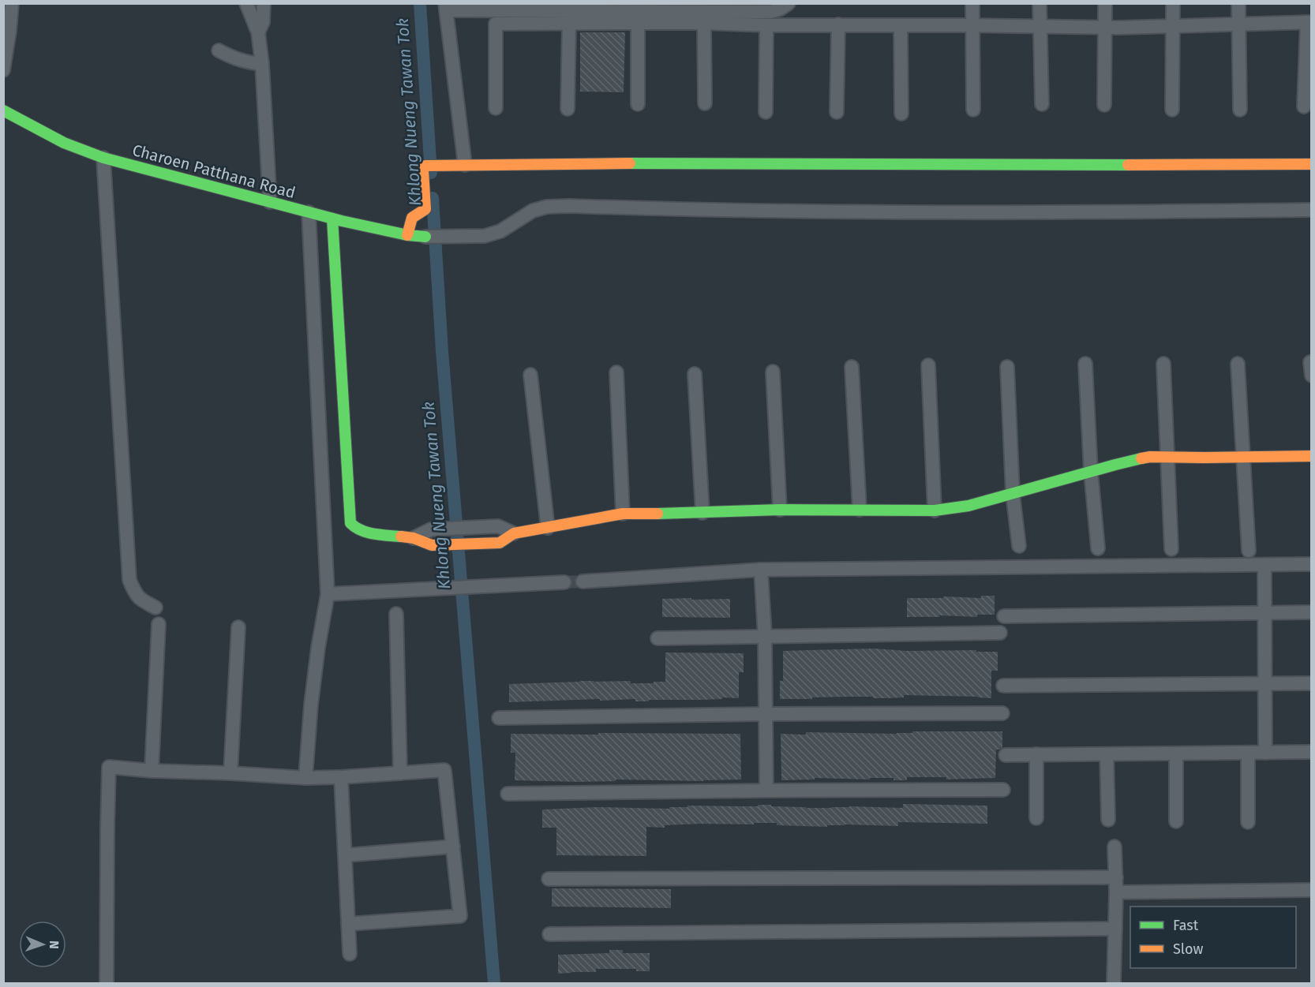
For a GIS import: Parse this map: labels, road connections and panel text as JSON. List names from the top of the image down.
{
  "streets": {
    "street": ["Charoen Patthana Road"]
  },
  "water": ["Khlong Nueng Tawan Tok"],
  "legend": ["Fast", "Slow"],
  "north": "right"
}
